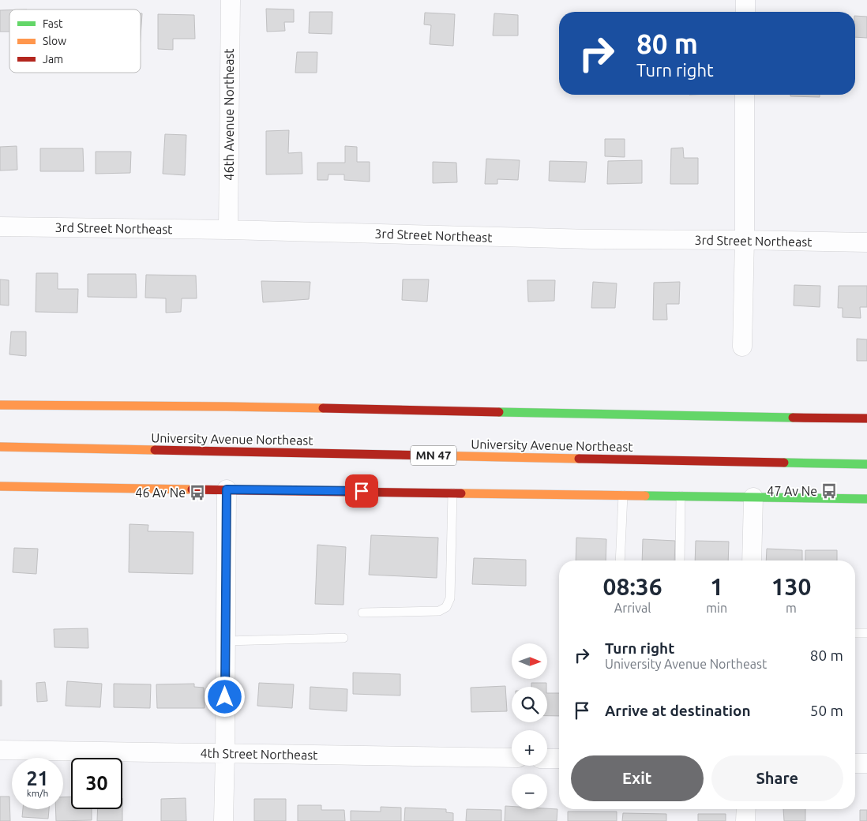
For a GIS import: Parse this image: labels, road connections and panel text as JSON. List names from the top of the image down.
{
  "streets": {
    "main road": ["University Avenue Northeast", "MN 47"],
    "street": ["46th Avenue Northeast", "3rd Street Northeast", "4th Street Northeast"]
  },
  "crossings": [
    ["46th Avenue Northeast", "3rd Street Northeast"]
  ],
  "places": {
    "bus stop": ["47 Av Ne", "46 Av Ne"]
  },
  "legend": ["Fast", "Slow", "Jam"],
  "north": "right",
  "page": {
    "turn": ["80 m", "Turn right"],
    "eta": [
      "08:36",
      "Arrival",
      "1",
      "min",
      "130",
      "m"
    ],
    "list": [
      {
        "name": "Turn right",
        "note": "University Avenue Northeast",
        "value": "80 m"
      },
      {
        "name": "Arrive at destination",
        "value": "50 m"
      }
    ],
    "map_buttons": ["+", "−"],
    "buttons": ["Exit", "Share"],
    "speed": "21 km/h",
    "limit": "30"
  }
}
